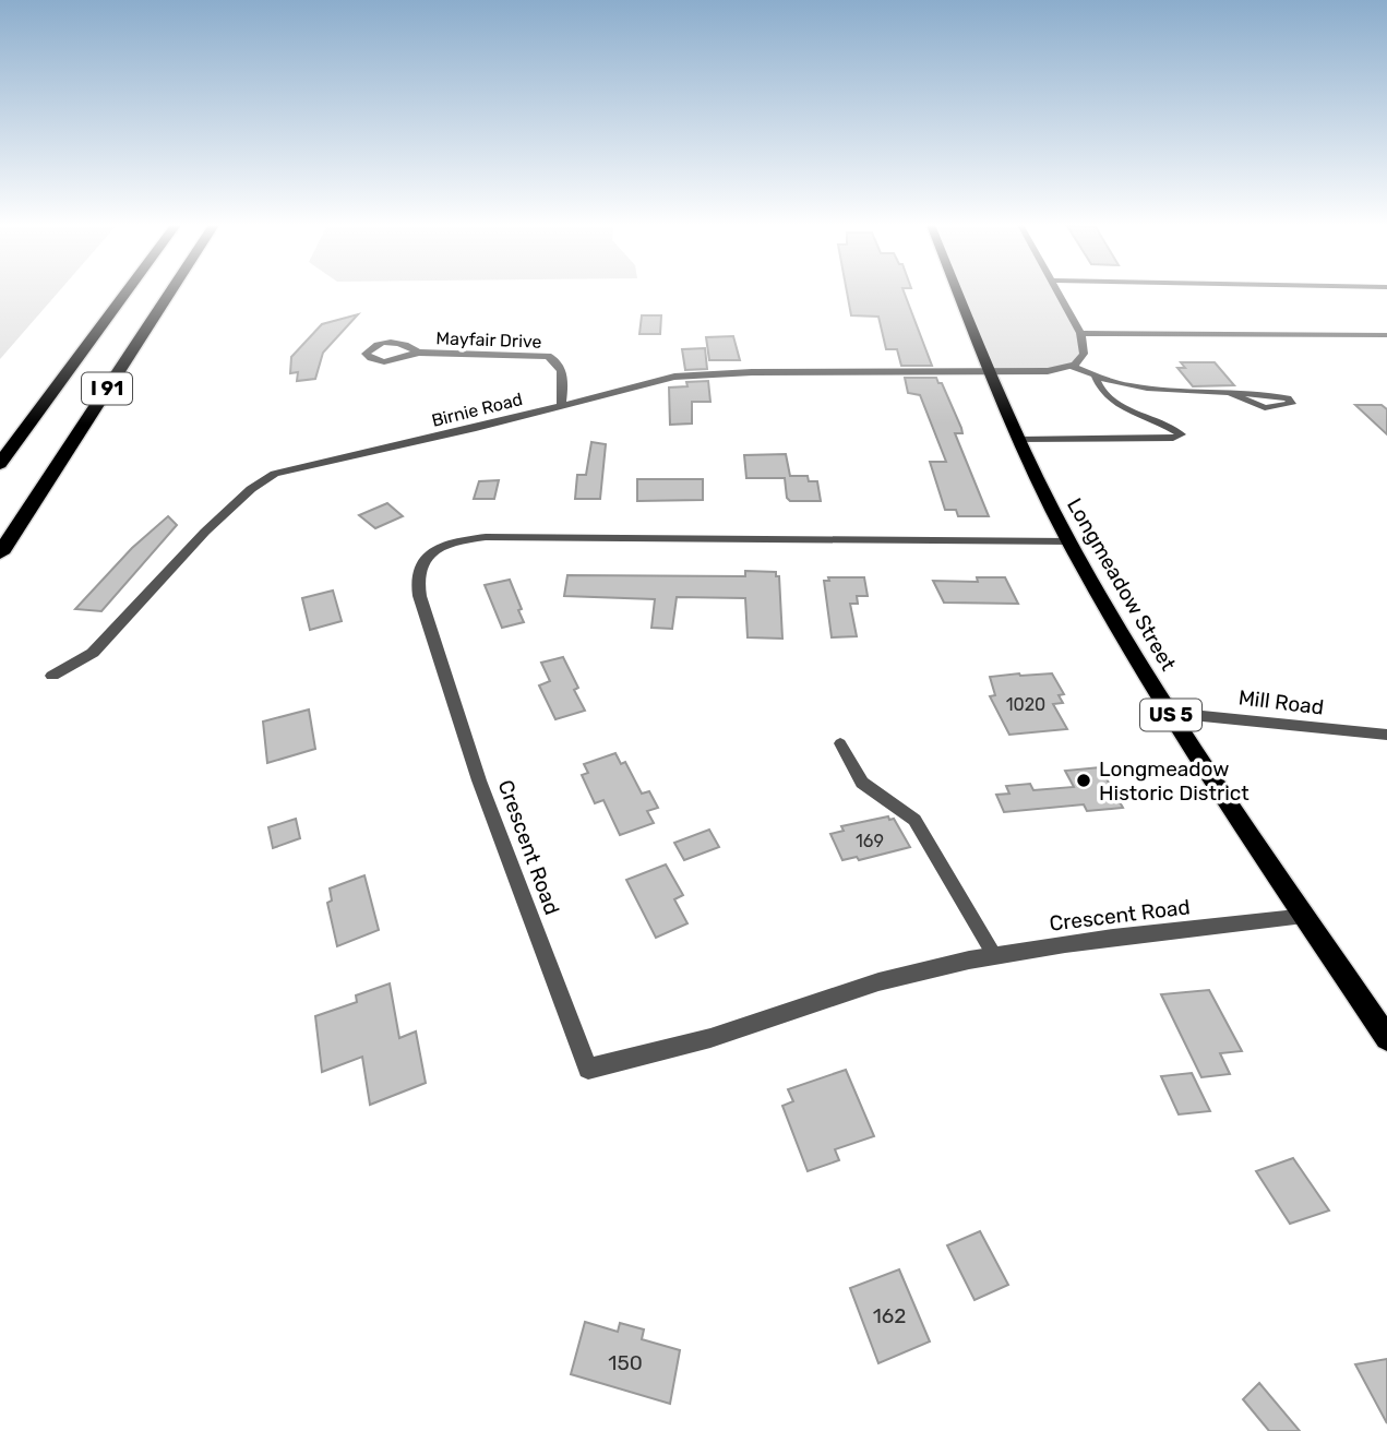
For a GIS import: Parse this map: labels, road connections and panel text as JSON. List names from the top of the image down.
{
  "streets": {
    "highway": ["I 91"],
    "main road": ["Longmeadow Street", "US 5"],
    "street": [
      "Mayfair Drive",
      "Birnie Road",
      "Mill Road",
      "Crescent Road"
    ]
  },
  "crossings": [
    ["Mayfair Drive", "Birnie Road"],
    ["Birnie Road", "Longmeadow Street"],
    ["Longmeadow Street", "Mill Road"],
    ["Longmeadow Street", "Crescent Road"]
  ],
  "places": ["Longmeadow Historic District"],
  "house_numbers": [
    "1020",
    "169",
    "162",
    "150"
  ]
}
